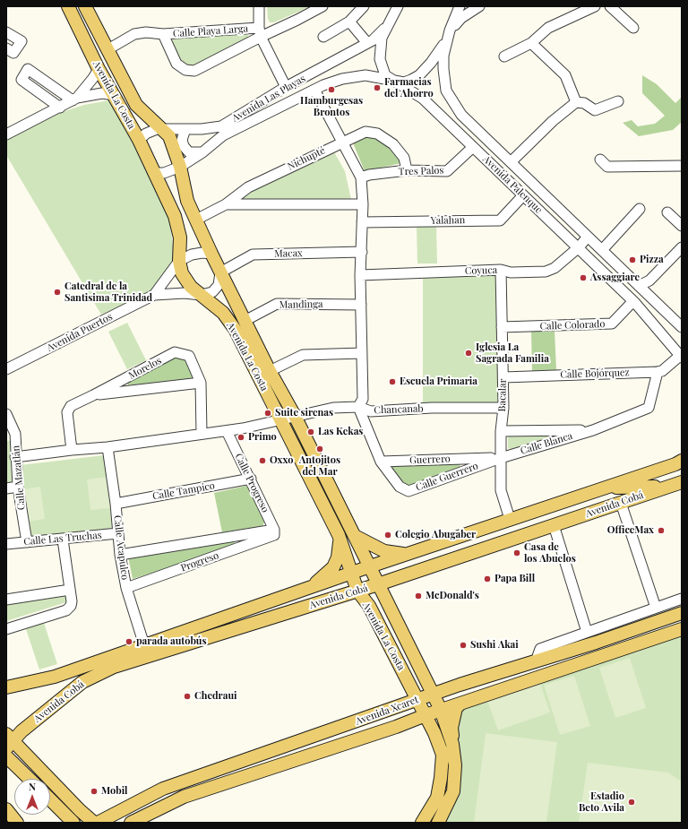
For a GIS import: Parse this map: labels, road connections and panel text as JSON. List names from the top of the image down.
{
  "streets": {
    "main road": ["Avenida La Costa", "Avenida Cobá", "Avenida Xcaret"],
    "street": [
      "Calle Playa Larga",
      "Avenida Las Playas",
      "Nichupté",
      "Tres Palos",
      "Avenida Palenque",
      "Yalahan",
      "Macax",
      "Coyuca",
      "Mandinga",
      "Calle Colorado",
      "Avenida Puertos",
      "Morelos",
      "Calle Bojórquez",
      "Bacalar",
      "Chancanab",
      "Calle Blanca",
      "Guerrero",
      "Calle Guerrero",
      "Calle Mazatlán",
      "Calle Progreso",
      "Calle Tampico",
      "Calle Las Truchas",
      "Calle Acapulco",
      "Progreso"
    ]
  },
  "crossings": [
    ["Calle Playa Larga", "Avenida La Costa"],
    ["Avenida La Costa", "Avenida Las Playas"],
    ["Avenida La Costa", "Nichupté"],
    ["Avenida La Costa", "Macax"],
    ["Avenida La Costa", "Mandinga"],
    ["Avenida La Costa", "Avenida Puertos"],
    ["Avenida La Costa", "Chancanab"],
    ["Avenida La Costa", "Avenida Cobá"],
    ["Avenida La Costa", "Avenida Xcaret"],
    ["Avenida Las Playas", "Avenida Palenque"],
    ["Nichupté", "Tres Palos"],
    ["Tres Palos", "Avenida Palenque"],
    ["Avenida Palenque", "Yalahan"],
    ["Avenida Palenque", "Coyuca"],
    ["Avenida Palenque", "Calle Colorado"],
    ["Macax", "Avenida Puertos"],
    ["Coyuca", "Bacalar"],
    ["Calle Colorado", "Bacalar"],
    ["Calle Bojórquez", "Bacalar"],
    ["Calle Bojórquez", "Calle Blanca"],
    ["Bacalar", "Chancanab"],
    ["Bacalar", "Calle Blanca"],
    ["Bacalar", "Guerrero"],
    ["Bacalar", "Calle Guerrero"],
    ["Bacalar", "Avenida Cobá"],
    ["Chancanab", "Calle Guerrero"],
    ["Calle Blanca", "Guerrero"],
    ["Calle Blanca", "Calle Guerrero"],
    ["Guerrero", "Calle Guerrero"],
    ["Calle Mazatlán", "Calle Las Truchas"],
    ["Calle Progreso", "Calle Tampico"],
    ["Calle Progreso", "Progreso"],
    ["Calle Tampico", "Calle Acapulco"],
    ["Avenida Cobá", "Calle Acapulco"],
    ["Calle Las Truchas", "Calle Acapulco"],
    ["Calle Acapulco", "Progreso"]
  ],
  "places": [
    "Farmacias del Ahorro",
    "Hamburgesas Brontos",
    "Pizza",
    "Assaggiare",
    "Catedral de la Santisima Trinidad",
    "Iglesia La Sagrada Familia",
    "Escuela Primaria",
    "Suite sirenas",
    "Las Kekas",
    "Primo",
    "Antojitos del Mar",
    "Oxxo",
    "OfficeMax",
    "Colegio Abugaber",
    "Casa de los Abuelos",
    "Papa Bill",
    "McDonald's",
    "parada autobús",
    "Sushi Akai",
    "Chedraui",
    "Mobil",
    "Estadio Beto Avila"
  ],
  "north": "top"
}
